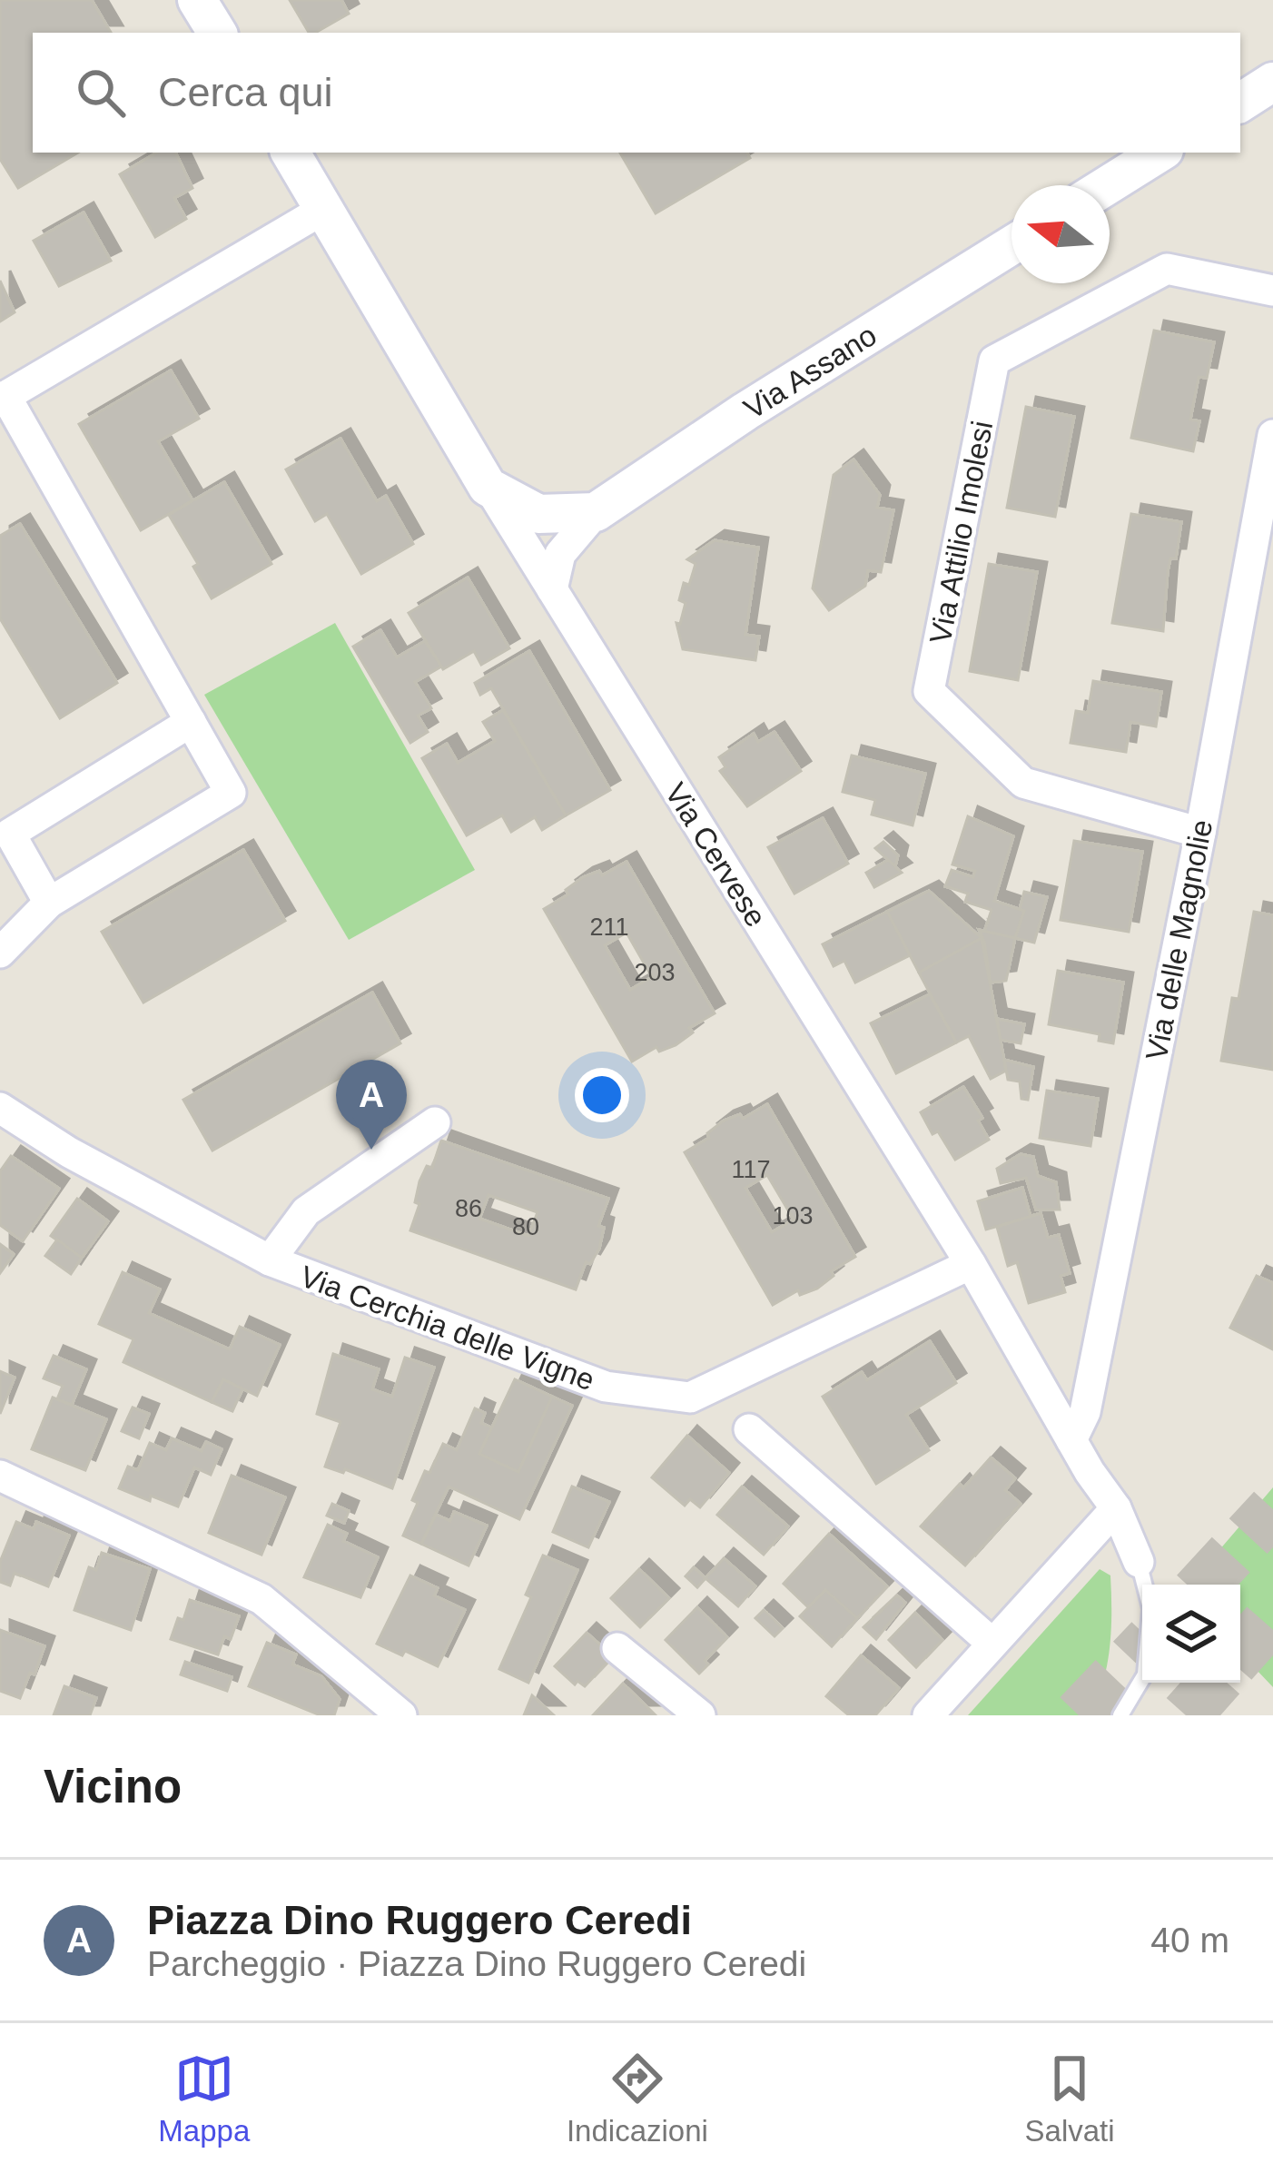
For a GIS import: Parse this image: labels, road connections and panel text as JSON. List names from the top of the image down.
{
  "streets": {
    "street": [
      "Via Assano",
      "Via Attilio Imolesi",
      "Via Cervese",
      "Via delle Magnolie",
      "Via Cerchia delle Vigne"
    ]
  },
  "crossings": [
    ["Via Assano", "Via Cervese"],
    ["Via Attilio Imolesi", "Via delle Magnolie"],
    ["Via Cervese", "Via delle Magnolie"],
    ["Via Cervese", "Via Cerchia delle Vigne"]
  ],
  "house_numbers": [
    "211",
    "203",
    "117",
    "86",
    "103",
    "80"
  ],
  "north": "left",
  "page": {
    "search": "Cerca qui",
    "pins": "A",
    "heading": "Vicino",
    "list": [
      {
        "mark": "A",
        "name": "Piazza Dino Ruggero Ceredi",
        "note": "Parcheggio · Piazza Dino Ruggero Ceredi",
        "value": "40 m"
      }
    ],
    "nav": ["Mappa", "Indicazioni", "Salvati"]
  }
}
